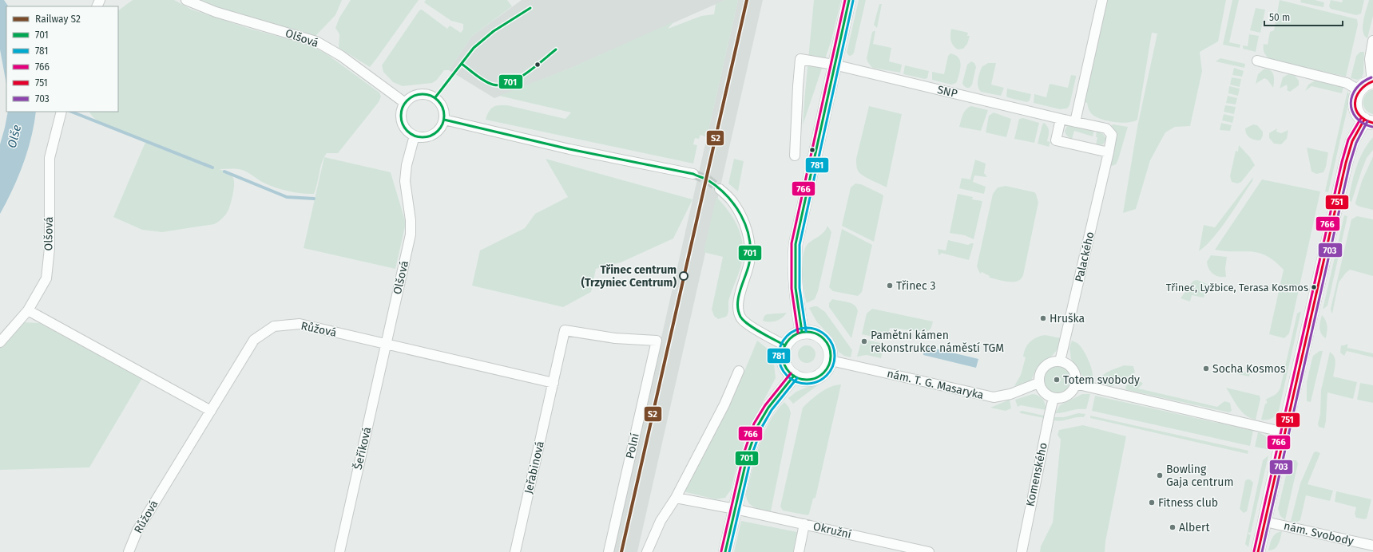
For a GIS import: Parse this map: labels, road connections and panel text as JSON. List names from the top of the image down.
{
  "streets": {
    "street": [
      "Olšová",
      "SNP",
      "Palackého",
      "Růžová",
      "nám. T. G. Masaryka",
      "Polní",
      "Šeříková",
      "Jeřabinová",
      "Komenského",
      "Okružní",
      "nám. Svobody"
    ]
  },
  "crossings": [
    ["Olšová", "Růžová"],
    ["Olšová", "Šeříková"],
    ["SNP", "Palackého"],
    ["Palackého", "nám. T. G. Masaryka"],
    ["Palackého", "Komenského"],
    ["Růžová", "Šeříková"],
    ["Růžová", "Jeřabinová"],
    ["nám. T. G. Masaryka", "Komenského"],
    ["Polní", "Jeřabinová"]
  ],
  "water": ["Olše"],
  "places": [
    "Třinec centrum (Trzyniec Centrum)",
    "Třinec 3",
    "Třinec, Lyžbice, Terasa Kosmos",
    "Hruška",
    "Pamětní kámen rekonstrukce náměstí TGM",
    "Socha Kosmos",
    "Totem svobody",
    "Bowling Gaja centrum",
    "Fitness club",
    "Albert"
  ],
  "lines": [
    "rail line S2",
    "transit line 701",
    "transit line 766",
    "transit line 781",
    "transit line 703",
    "transit line 751"
  ],
  "legend": [
    "Railway S2",
    "701",
    "781",
    "766",
    "751",
    "703"
  ],
  "scale_bar": "50 m"
}
